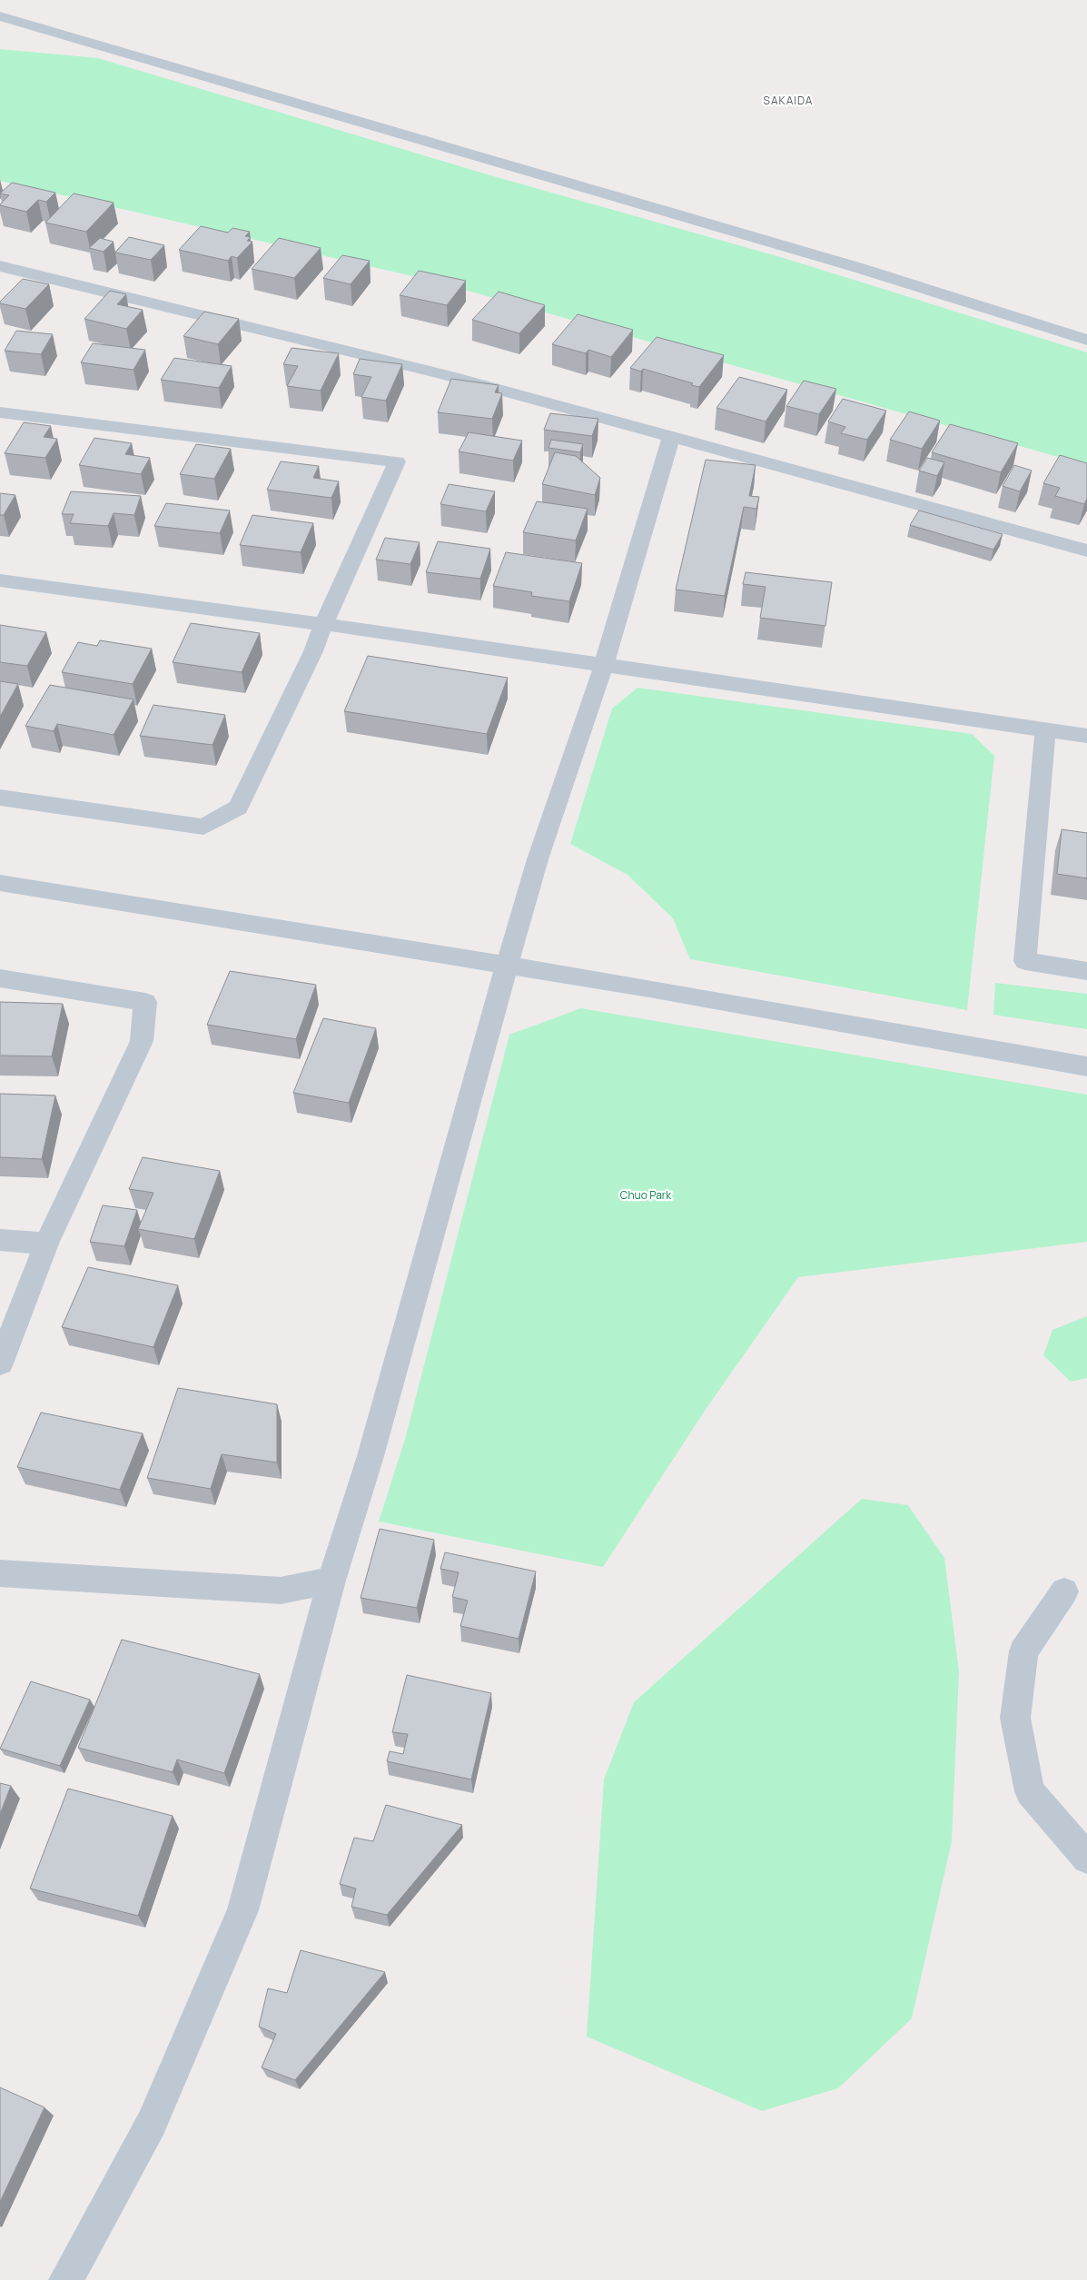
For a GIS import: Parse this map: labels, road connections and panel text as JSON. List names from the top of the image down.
{
  "districts": ["SAKAIDA"],
  "parks": ["Chuo Park"]
}
